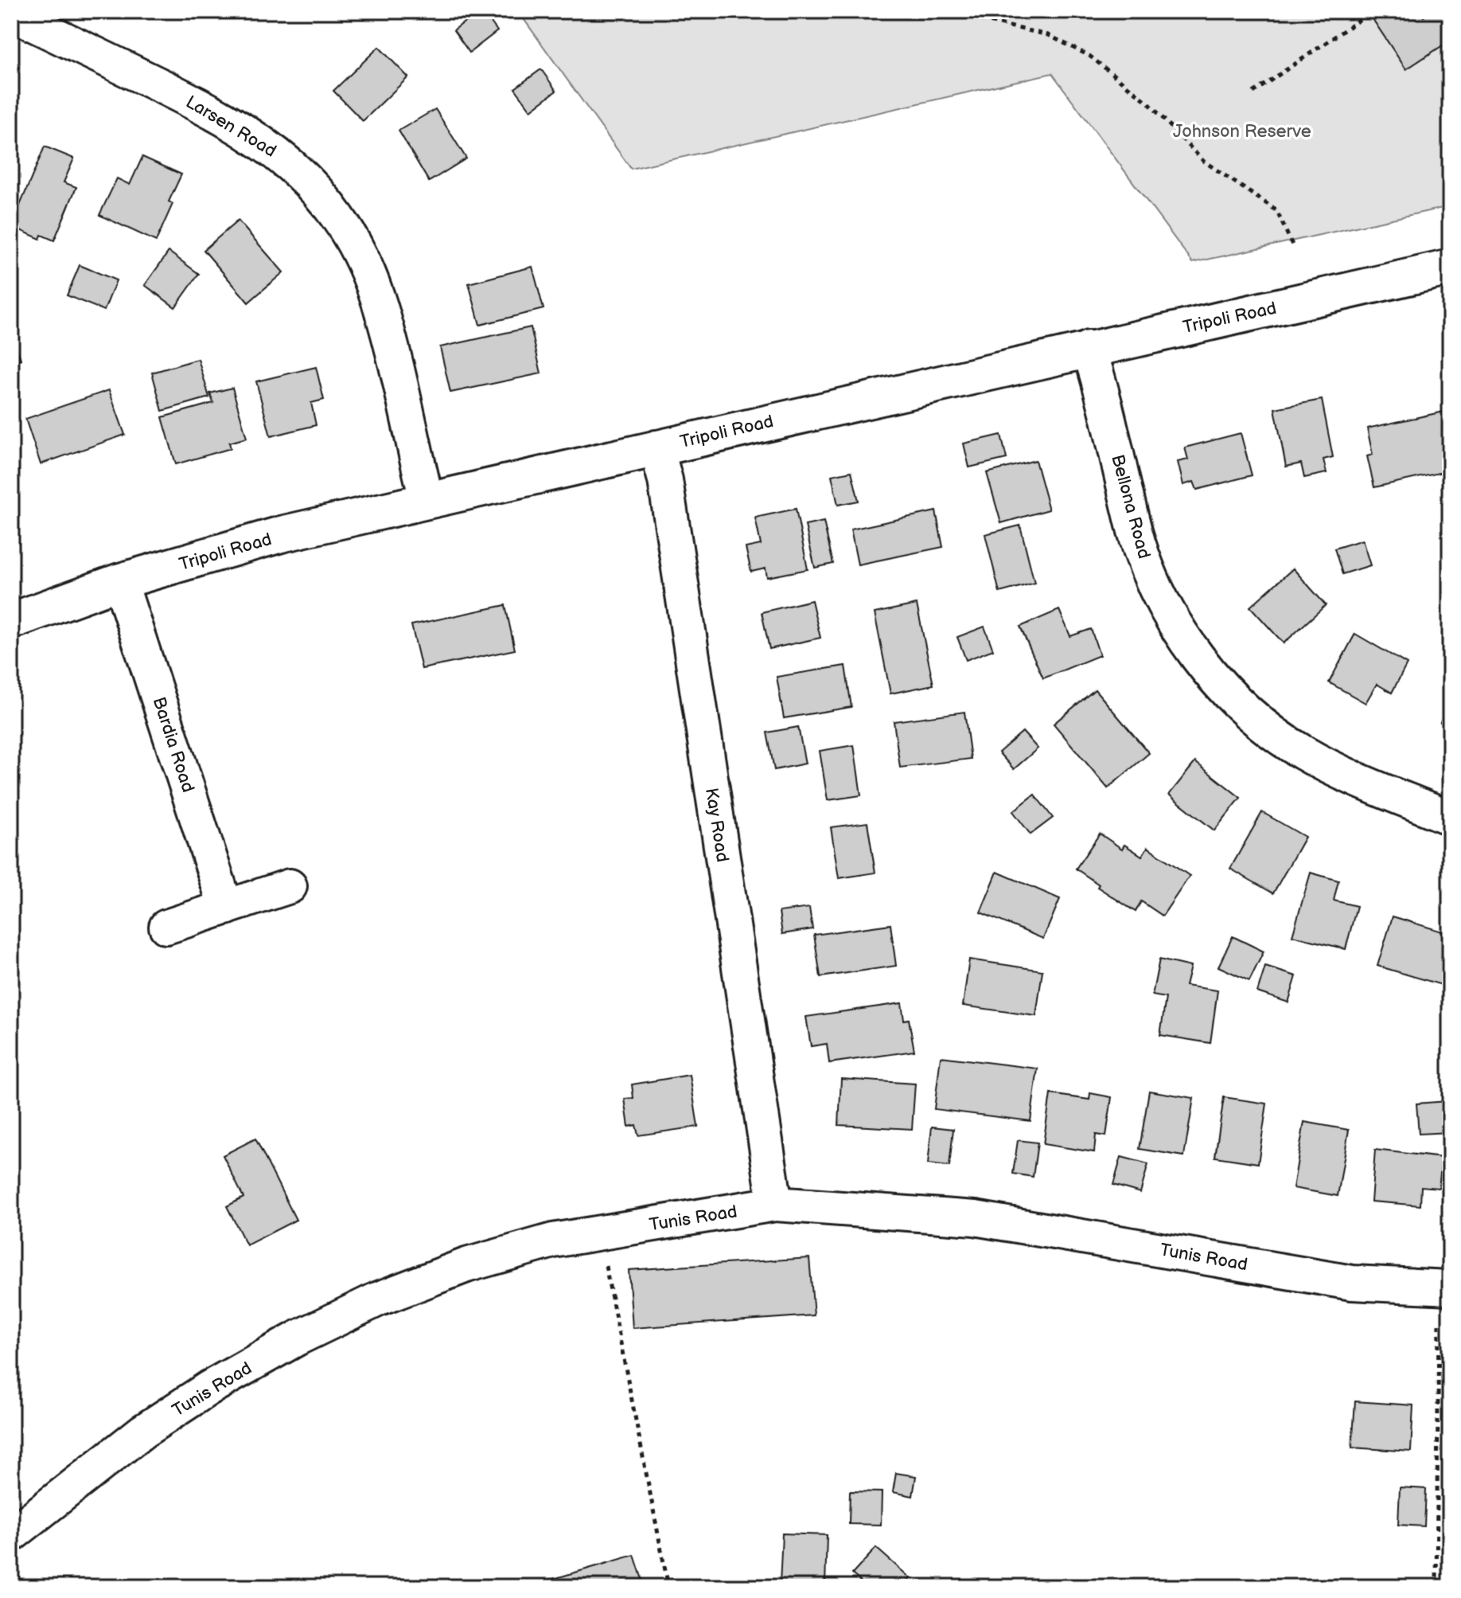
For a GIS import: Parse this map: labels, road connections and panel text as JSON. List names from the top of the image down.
{
  "streets": {
    "street": [
      "Larsen Road",
      "Tripoli Road",
      "Bellona Road",
      "Bardia Road",
      "Kay Road",
      "Tunis Road"
    ]
  },
  "crossings": [
    ["Larsen Road", "Tripoli Road"],
    ["Tripoli Road", "Bellona Road"],
    ["Tripoli Road", "Bardia Road"],
    ["Tripoli Road", "Kay Road"],
    ["Kay Road", "Tunis Road"]
  ],
  "parks": ["Johnson Reserve"]
}
